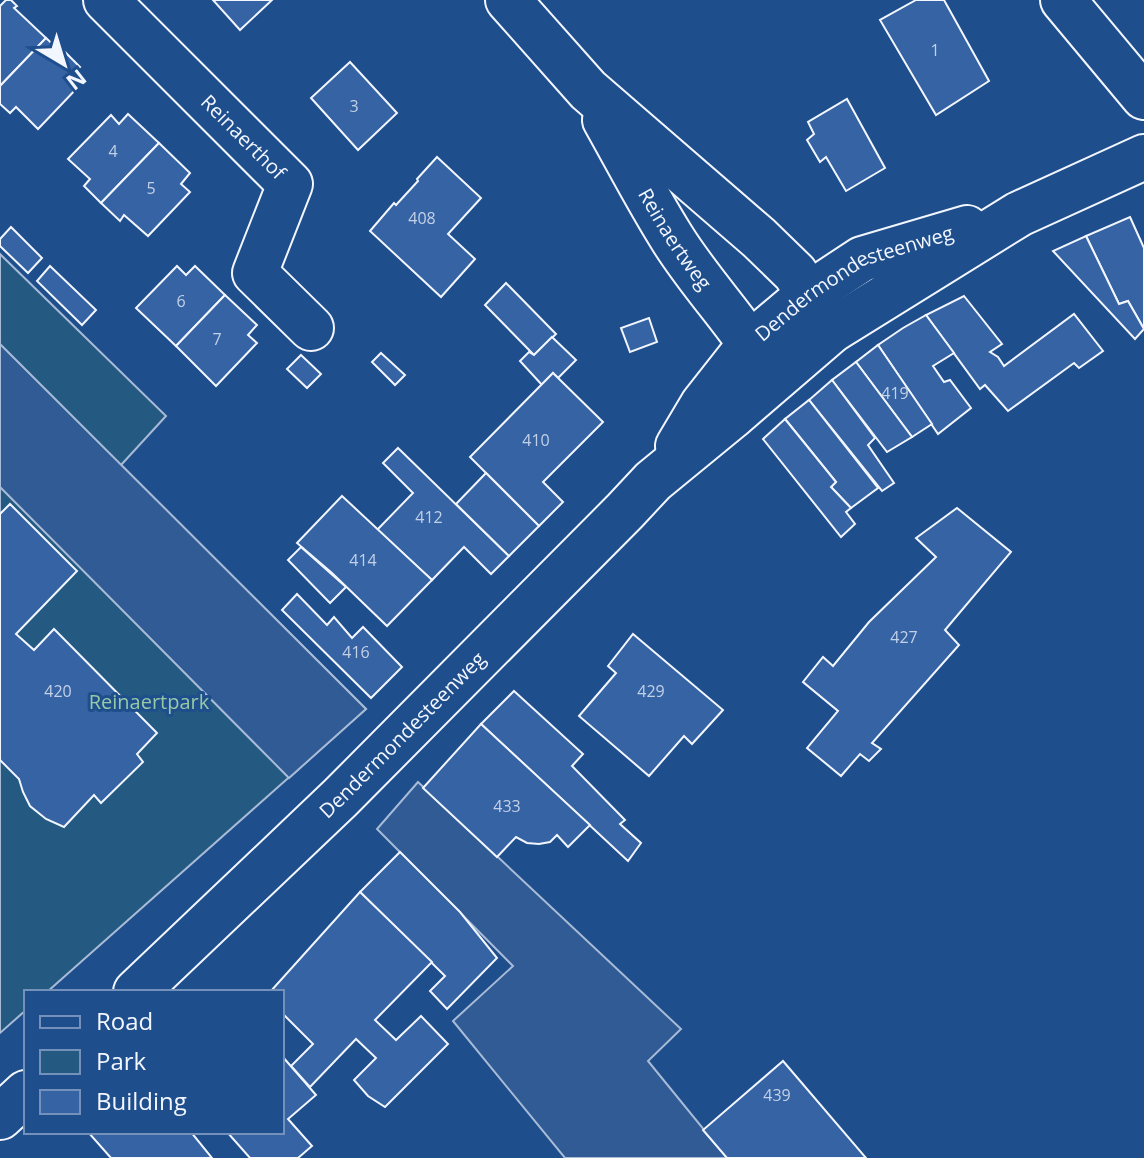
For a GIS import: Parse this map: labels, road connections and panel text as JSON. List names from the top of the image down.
{
  "streets": {
    "main road": ["Reinaerthof", "Reinaertweg", "Dendermondesteenweg"]
  },
  "crossings": [
    ["Reinaertweg", "Dendermondesteenweg"]
  ],
  "parks": ["Reinaertpark"],
  "house_numbers": [
    "1",
    "3",
    "4",
    "5",
    "408",
    "6",
    "7",
    "419",
    "410",
    "412",
    "414",
    "427",
    "416",
    "420",
    "429",
    "433",
    "439"
  ],
  "legend": ["Road", "Park", "Building"],
  "north": "bottom right"
}
